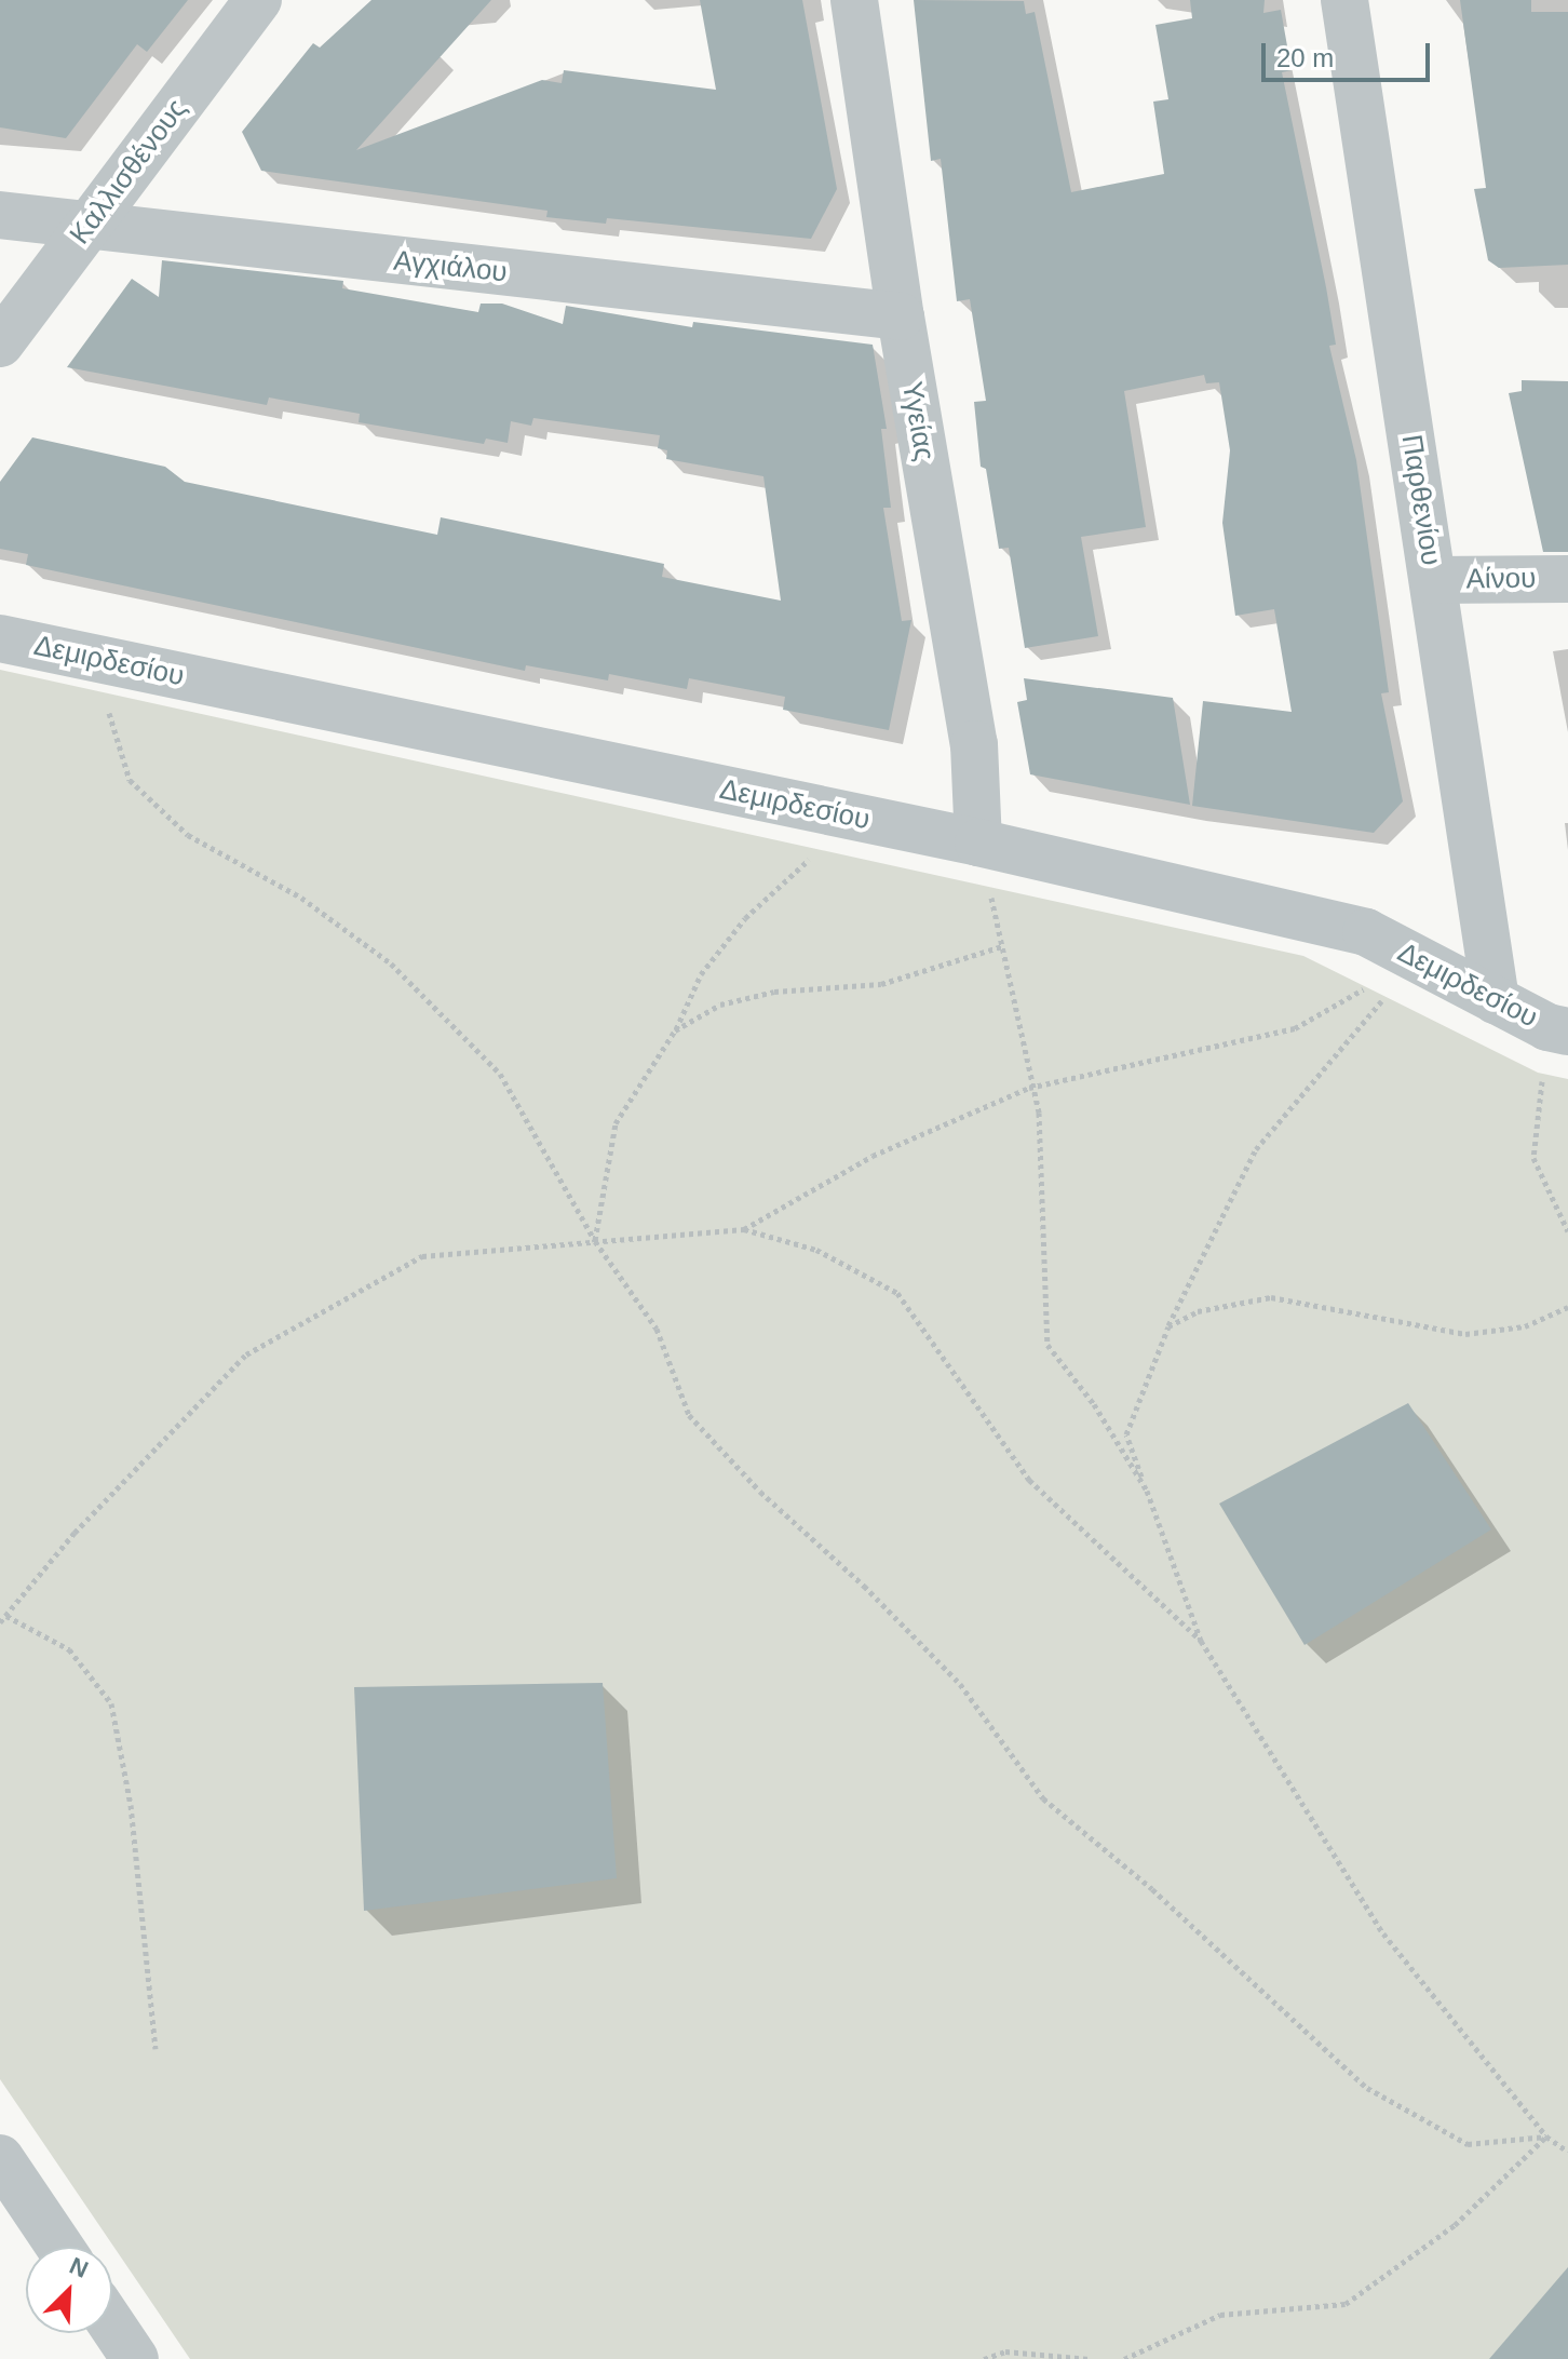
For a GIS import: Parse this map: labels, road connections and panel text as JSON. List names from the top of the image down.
{
  "streets": {
    "street": [
      "Καλλισθένους",
      "Αγχιάλου",
      "Υγείας",
      "Παρθενίου",
      "Αίνου",
      "Δεμιρδεσίου"
    ]
  },
  "crossings": [
    ["Καλλισθένους", "Αγχιάλου"],
    ["Αγχιάλου", "Υγείας"],
    ["Υγείας", "Δεμιρδεσίου"],
    ["Παρθενίου", "Αίνου"],
    ["Παρθενίου", "Δεμιρδεσίου"]
  ],
  "scale_bar": "20 m",
  "north": "top right"
}
